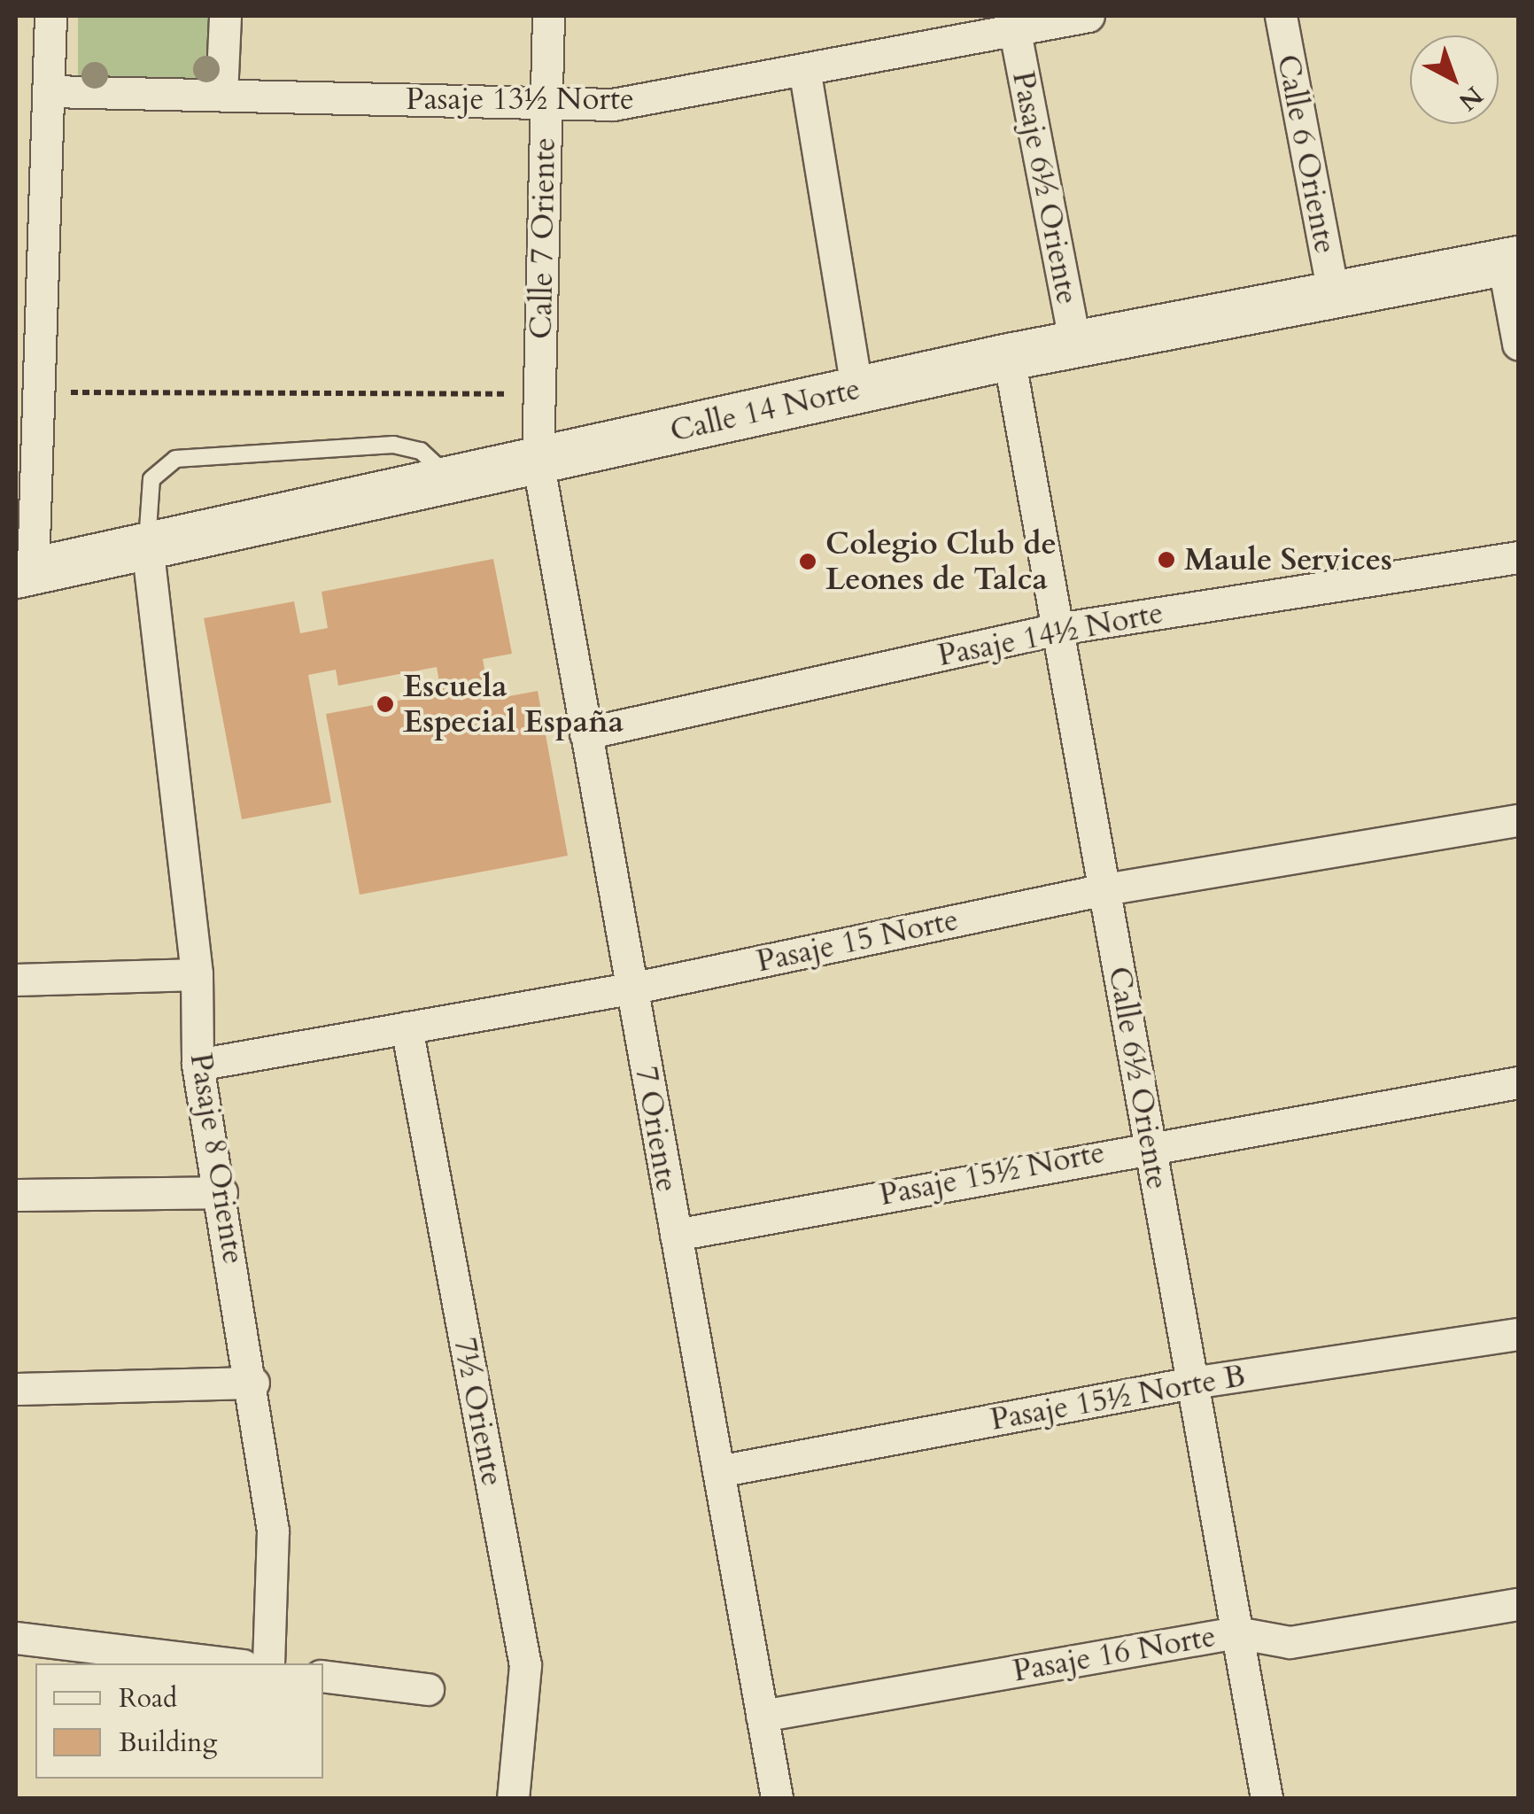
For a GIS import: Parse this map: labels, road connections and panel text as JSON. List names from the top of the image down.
{
  "streets": {
    "street": [
      "Pasaje 13½ Norte",
      "Calle 6 Oriente",
      "Pasaje 6½ Oriente",
      "Calle 7 Oriente",
      "Calle 14 Norte",
      "Pasaje 14½ Norte",
      "Pasaje 15 Norte",
      "Calle 6½ Oriente",
      "7 Oriente",
      "Pasaje 8 Oriente",
      "Pasaje 15½ Norte",
      "Pasaje 15½ Norte B",
      "7½ Oriente",
      "Pasaje 16 Norte"
    ]
  },
  "crossings": [
    ["Pasaje 13½ Norte", "Pasaje 6½ Oriente"],
    ["Pasaje 13½ Norte", "Calle 7 Oriente"],
    ["Calle 6 Oriente", "Calle 14 Norte"],
    ["Pasaje 6½ Oriente", "Calle 14 Norte"],
    ["Calle 7 Oriente", "Calle 14 Norte"],
    ["Calle 7 Oriente", "7 Oriente"],
    ["Calle 14 Norte", "Calle 6½ Oriente"],
    ["Calle 14 Norte", "7 Oriente"],
    ["Calle 14 Norte", "Pasaje 8 Oriente"],
    ["Pasaje 14½ Norte", "Calle 6½ Oriente"],
    ["Pasaje 14½ Norte", "7 Oriente"],
    ["Pasaje 15 Norte", "Calle 6½ Oriente"],
    ["Pasaje 15 Norte", "7 Oriente"],
    ["Pasaje 15 Norte", "Pasaje 8 Oriente"],
    ["Pasaje 15 Norte", "7½ Oriente"],
    ["Calle 6½ Oriente", "Pasaje 15½ Norte"],
    ["Calle 6½ Oriente", "Pasaje 15½ Norte B"],
    ["Calle 6½ Oriente", "Pasaje 16 Norte"],
    ["7 Oriente", "Pasaje 15½ Norte"],
    ["7 Oriente", "Pasaje 15½ Norte B"],
    ["7 Oriente", "Pasaje 16 Norte"]
  ],
  "places": ["Maule Services", "Colegio Club de Leones de Talca", "Escuela Especial España"],
  "legend": ["Road", "Building"],
  "north": "bottom right"
}
